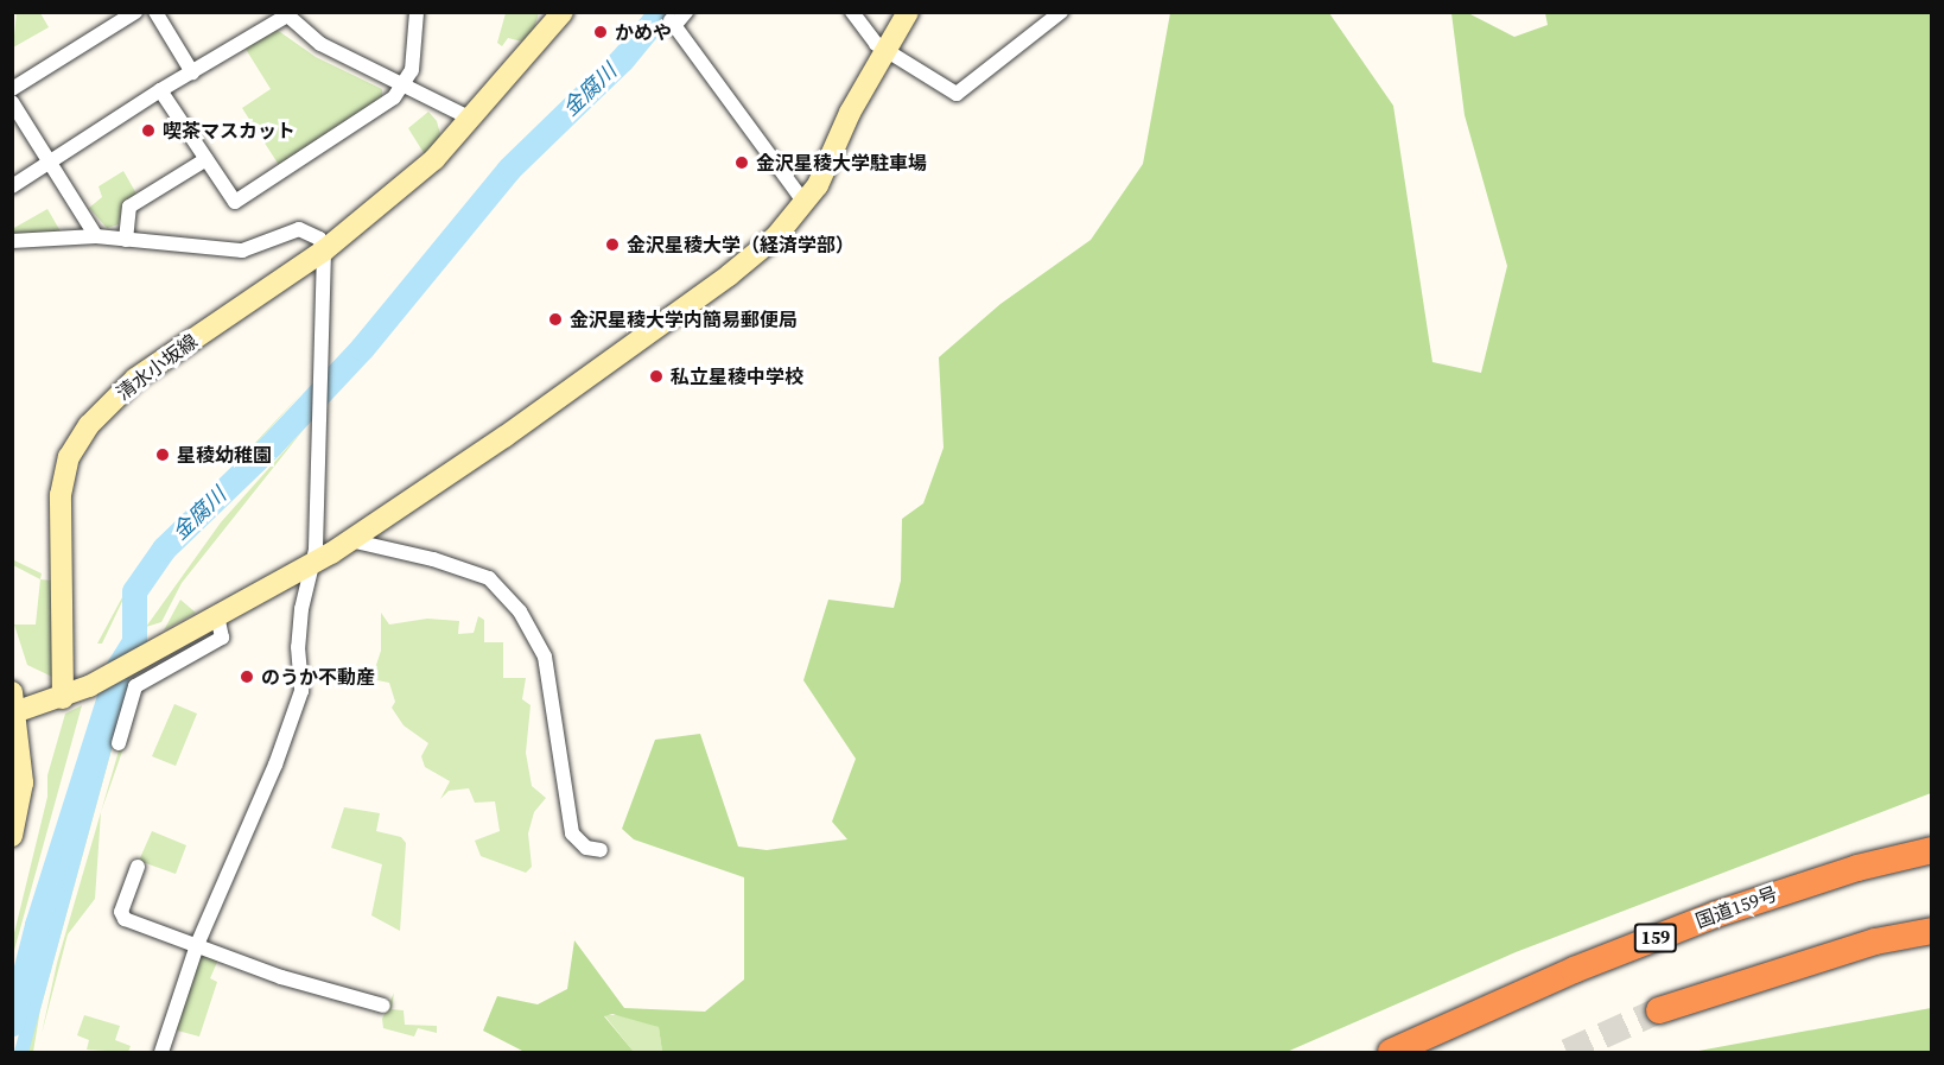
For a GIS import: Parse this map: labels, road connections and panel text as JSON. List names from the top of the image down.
{
  "streets": {
    "highway": ["国道159号", "159"],
    "street": ["清水小坂線"]
  },
  "water": ["金腐川"],
  "places": [
    "かめや",
    "喫茶マスカット",
    "金沢星稜大学駐車場",
    "金沢星稜大学（経済学部）",
    "金沢星稜大学内簡易郵便局",
    "私立星稜中学校",
    "星稜幼稚園",
    "のうか不動産"
  ]
}
